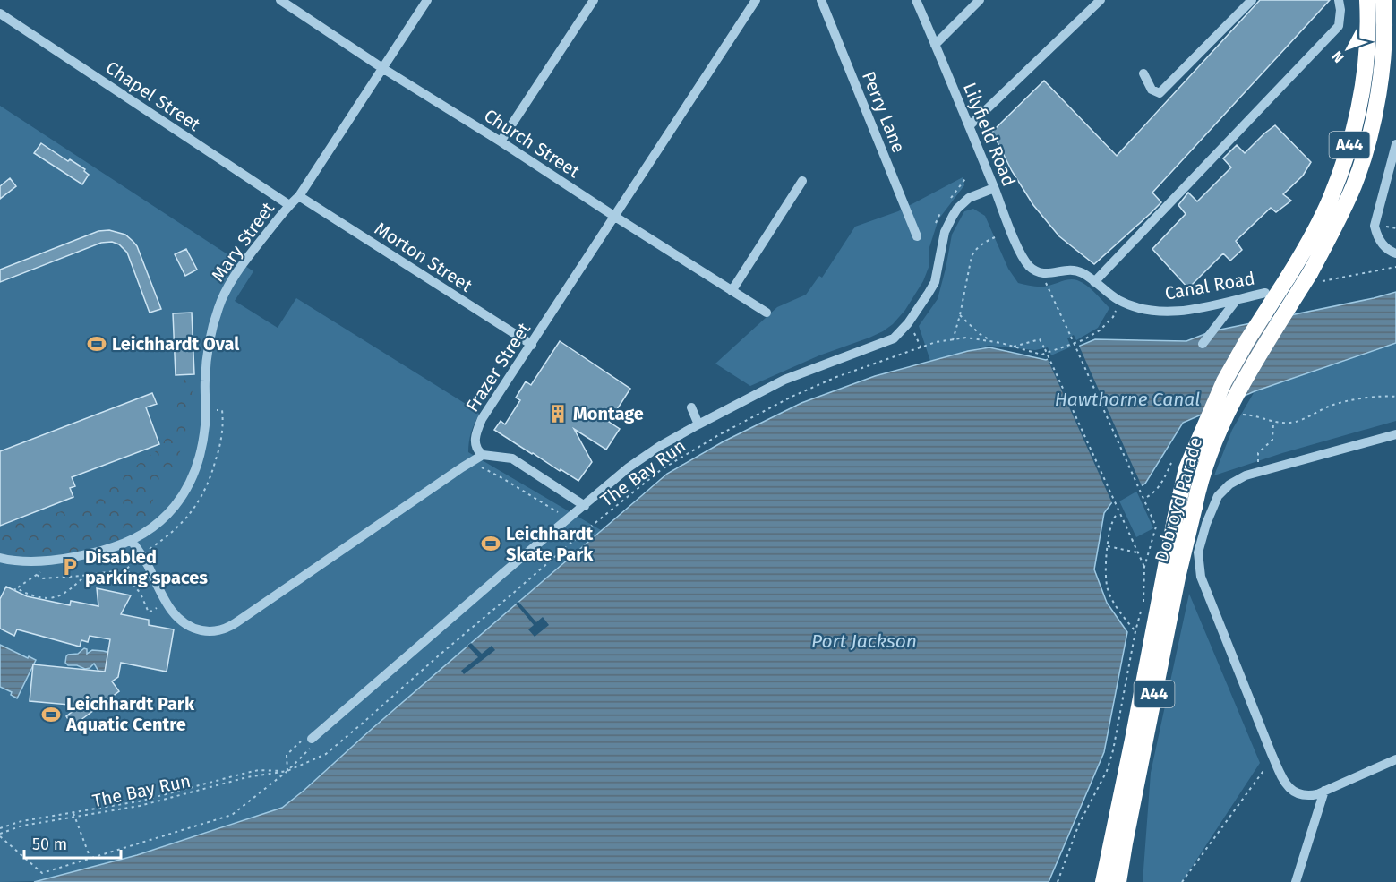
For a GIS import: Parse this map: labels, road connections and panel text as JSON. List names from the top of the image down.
{
  "streets": {
    "highway": ["A44", "Dobroyd Parade"],
    "street": [
      "Chapel Street",
      "Perry Lane",
      "Lilyfield Road",
      "Church Street",
      "Mary Street",
      "Morton Street",
      "Canal Road",
      "Frazer Street"
    ],
    "path": ["The Bay Run"]
  },
  "crossings": [
    ["Chapel Street", "Mary Street"],
    ["Lilyfield Road", "Canal Road"],
    ["Church Street", "Mary Street"],
    ["Church Street", "Frazer Street"],
    ["Mary Street", "Morton Street"],
    ["Morton Street", "Frazer Street"],
    ["Canal Road", "The Bay Run"]
  ],
  "water": ["Hawthorne Canal", "Port Jackson"],
  "places": {
    "sports": ["Leichhardt Oval", "Leichhardt Skate Park", "Leichhardt Park Aquatic Centre"],
    "building": ["Montage"],
    "parking": ["Disabled parking spaces"]
  },
  "scale_bar": "50 m",
  "north": "bottom left"
}
